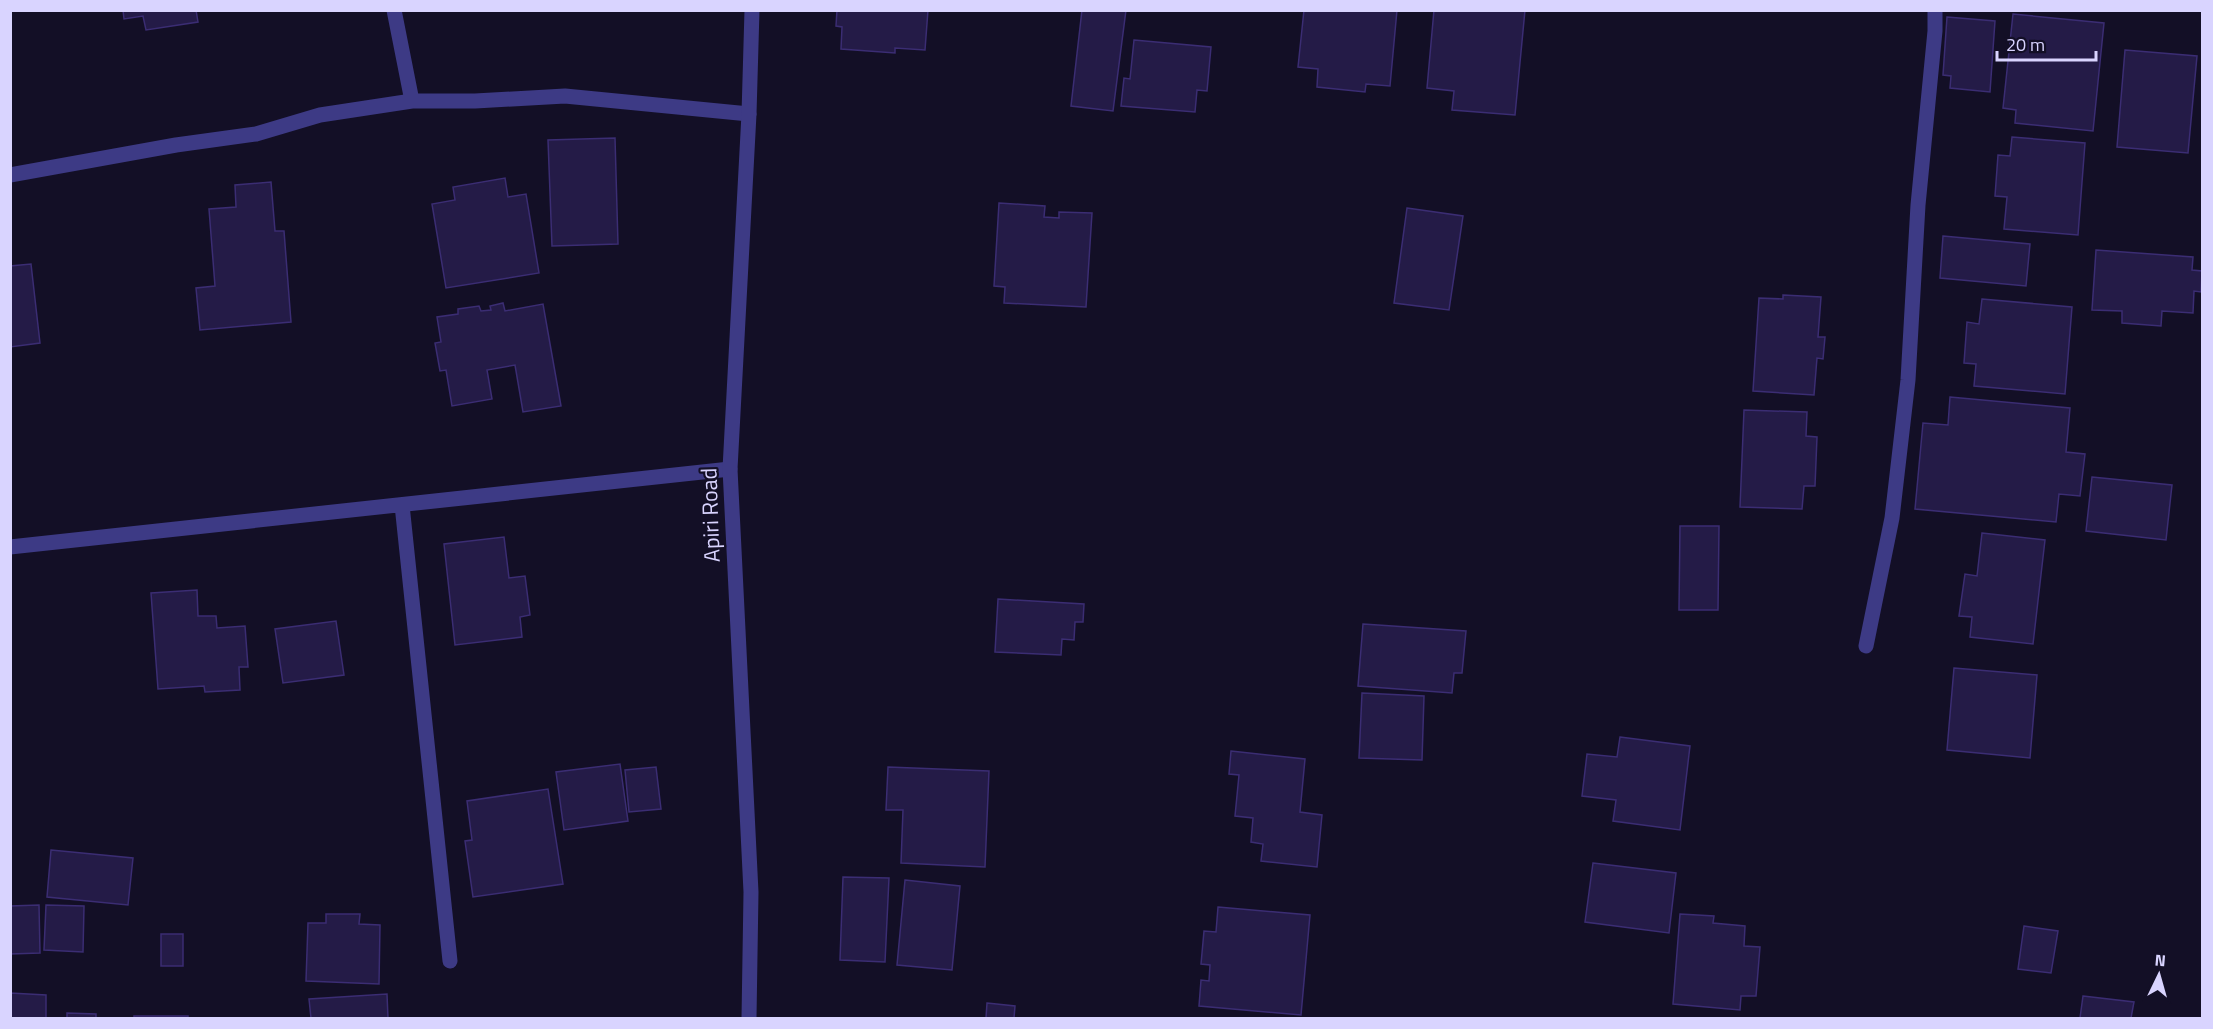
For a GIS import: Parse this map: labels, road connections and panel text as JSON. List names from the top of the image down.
{
  "streets": {
    "street": ["Apiri Road"]
  },
  "scale_bar": "20 m",
  "north": "top"
}
